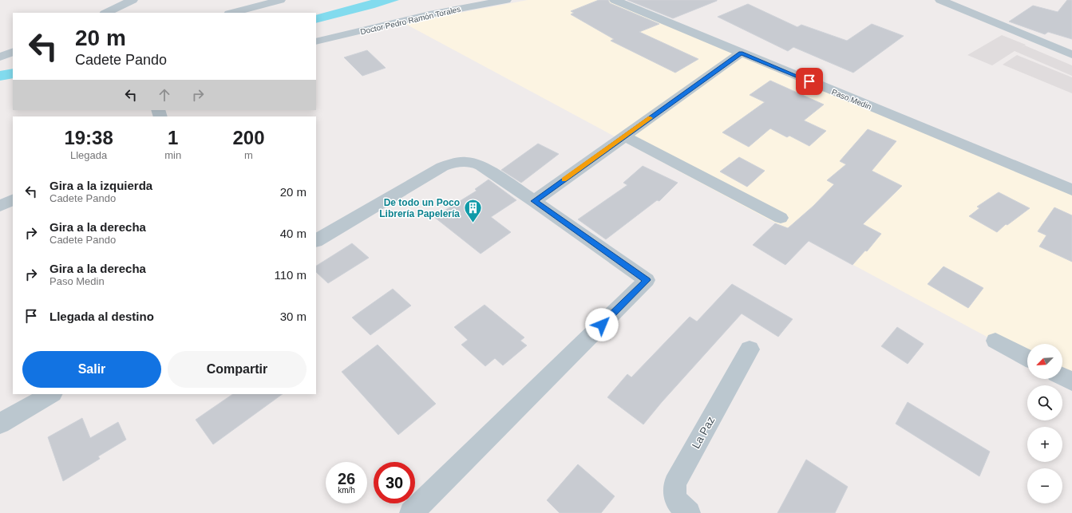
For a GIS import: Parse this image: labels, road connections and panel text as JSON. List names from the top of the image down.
{
  "streets": {
    "street": ["Doctor Pedro Ramón Torales", "Paso Medin", "La Paz"]
  },
  "places": {
    "building": ["De todo un Poco Librería Papelería"]
  },
  "north": "bottom left",
  "page": {
    "turn": ["20 m", "Cadete Pando"],
    "eta": [
      "19:38",
      "Llegada",
      "1",
      "min",
      "200",
      "m"
    ],
    "list": [
      {
        "name": "Gira a la izquierda",
        "note": "Cadete Pando",
        "value": "20 m"
      },
      {
        "name": "Gira a la derecha",
        "note": "Cadete Pando",
        "value": "40 m"
      },
      {
        "name": "Gira a la derecha",
        "note": "Paso Medin",
        "value": "110 m"
      },
      {
        "name": "Llegada al destino",
        "value": "30 m"
      }
    ],
    "map_buttons": ["+", "−"],
    "buttons": ["Salir", "Compartir"],
    "speed": "26 km/h",
    "limit": "30"
  }
}
